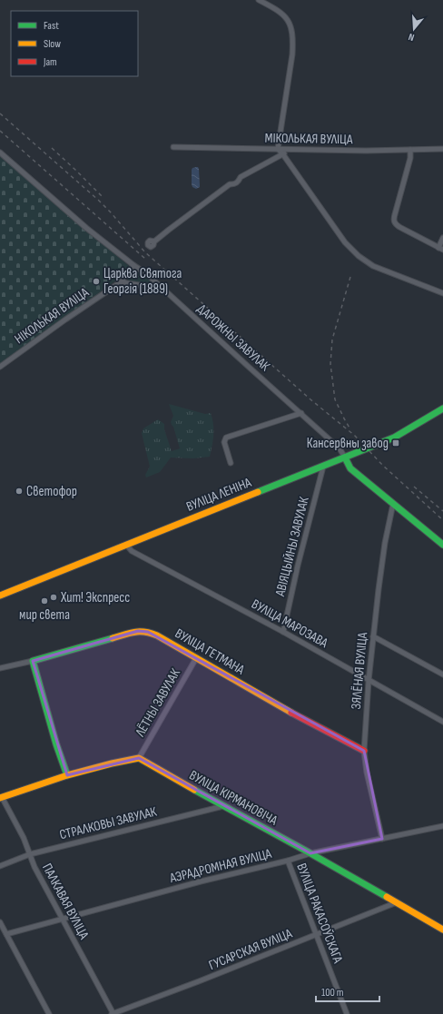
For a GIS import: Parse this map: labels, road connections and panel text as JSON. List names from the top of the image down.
{
  "streets": {
    "street": [
      "МІКОЛЬКАЯ ВУЛІЦА",
      "НІКОЛЬКАЯ ВУЛІЦА",
      "ДАРОЖНЫ ЗАВУЛАК",
      "ВУЛІЦА ЛЕНІНА",
      "АВІЯЦЫЙНЫ ЗАВУЛАК",
      "ВУЛІЦА МАРОЗАВА",
      "ВУЛІЦА ГЕТМАНА",
      "ЗЯЛЁНАЯ ВУЛІЦА",
      "ЛЁТНЫ ЗАВУЛАК",
      "ВУЛІЦА КІРМАНОВІЧА",
      "СТРАЛКОВЫ ЗАВУЛАК",
      "АЭРАДРОМНАЯ ВУЛІЦА",
      "ПАЛКАВАЯ ВУЛІЦА",
      "ВУЛІЦА РАКАСОЎСКАГА",
      "ГУСАРСКАЯ ВУЛІЦА"
    ]
  },
  "crossings": [
    ["ДАРОЖНЫ ЗАВУЛАК", "ВУЛІЦА ЛЕНІНА"],
    ["ВУЛІЦА ЛЕНІНА", "АВІЯЦЫЙНЫ ЗАВУЛАК"],
    ["ВУЛІЦА ЛЕНІНА", "ВУЛІЦА МАРОЗАВА"],
    ["АВІЯЦЫЙНЫ ЗАВУЛАК", "ВУЛІЦА МАРОЗАВА"],
    ["ВУЛІЦА МАРОЗАВА", "ЗЯЛЁНАЯ ВУЛІЦА"],
    ["ВУЛІЦА ГЕТМАНА", "ЗЯЛЁНАЯ ВУЛІЦА"],
    ["ВУЛІЦА ГЕТМАНА", "ЛЁТНЫ ЗАВУЛАК"],
    ["ЗЯЛЁНАЯ ВУЛІЦА", "АЭРАДРОМНАЯ ВУЛІЦА"],
    ["ЛЁТНЫ ЗАВУЛАК", "ВУЛІЦА КІРМАНОВІЧА"],
    ["ВУЛІЦА КІРМАНОВІЧА", "СТРАЛКОВЫ ЗАВУЛАК"],
    ["ВУЛІЦА КІРМАНОВІЧА", "АЭРАДРОМНАЯ ВУЛІЦА"],
    ["ВУЛІЦА КІРМАНОВІЧА", "ГУСАРСКАЯ ВУЛІЦА"],
    ["СТРАЛКОВЫ ЗАВУЛАК", "ПАЛКАВАЯ ВУЛІЦА"],
    ["АЭРАДРОМНАЯ ВУЛІЦА", "ПАЛКАВАЯ ВУЛІЦА"],
    ["АЭРАДРОМНАЯ ВУЛІЦА", "ВУЛІЦА РАКАСОЎСКАГА"],
    ["ПАЛКАВАЯ ВУЛІЦА", "ГУСАРСКАЯ ВУЛІЦА"],
    ["ВУЛІЦА РАКАСОЎСКАГА", "ГУСАРСКАЯ ВУЛІЦА"]
  ],
  "places": {
    "other": [
      "Царква Святога Георгія (1889)",
      "Светофор",
      "Хит! Экспресс",
      "мир света"
    ],
    "transit": ["Кансервны завод"]
  },
  "legend": ["Fast", "Slow", "Jam"],
  "scale_bar": "100 m",
  "north": "bottom"
}
